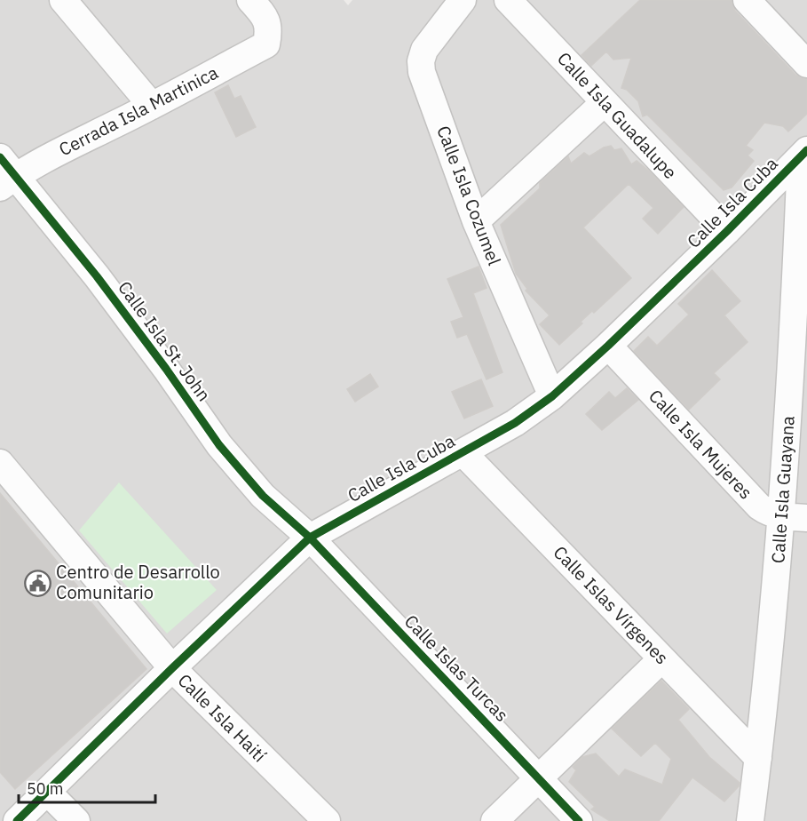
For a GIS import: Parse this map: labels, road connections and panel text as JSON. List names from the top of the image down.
{
  "streets": {
    "street": [
      "Cerrada Isla Martinica",
      "Calle Isla Guadalupe",
      "Calle Isla Cozumel",
      "Calle Isla Cuba",
      "Calle Isla St. John",
      "Calle Isla Mujeres",
      "Calle Isla Guayana",
      "Calle Islas Vírgenes",
      "Calle Islas Turcas",
      "Calle Isla Haití"
    ]
  },
  "crossings": [
    ["Cerrada Isla Martinica", "Calle Isla St. John"],
    ["Calle Isla Guadalupe", "Calle Isla Cuba"],
    ["Calle Isla Cozumel", "Calle Isla Cuba"],
    ["Calle Isla Cuba", "Calle Isla St. John"],
    ["Calle Isla Cuba", "Calle Isla Mujeres"],
    ["Calle Isla Cuba", "Calle Isla Guayana"],
    ["Calle Isla Cuba", "Calle Islas Vírgenes"],
    ["Calle Isla Cuba", "Calle Islas Turcas"],
    ["Calle Isla Cuba", "Calle Isla Haití"],
    ["Calle Isla St. John", "Calle Islas Turcas"],
    ["Calle Isla Mujeres", "Calle Isla Guayana"],
    ["Calle Isla Guayana", "Calle Islas Vírgenes"]
  ],
  "places": {
    "public building": ["Centro de Desarrollo Comunitario"]
  },
  "scale_bar": "50 m"
}
